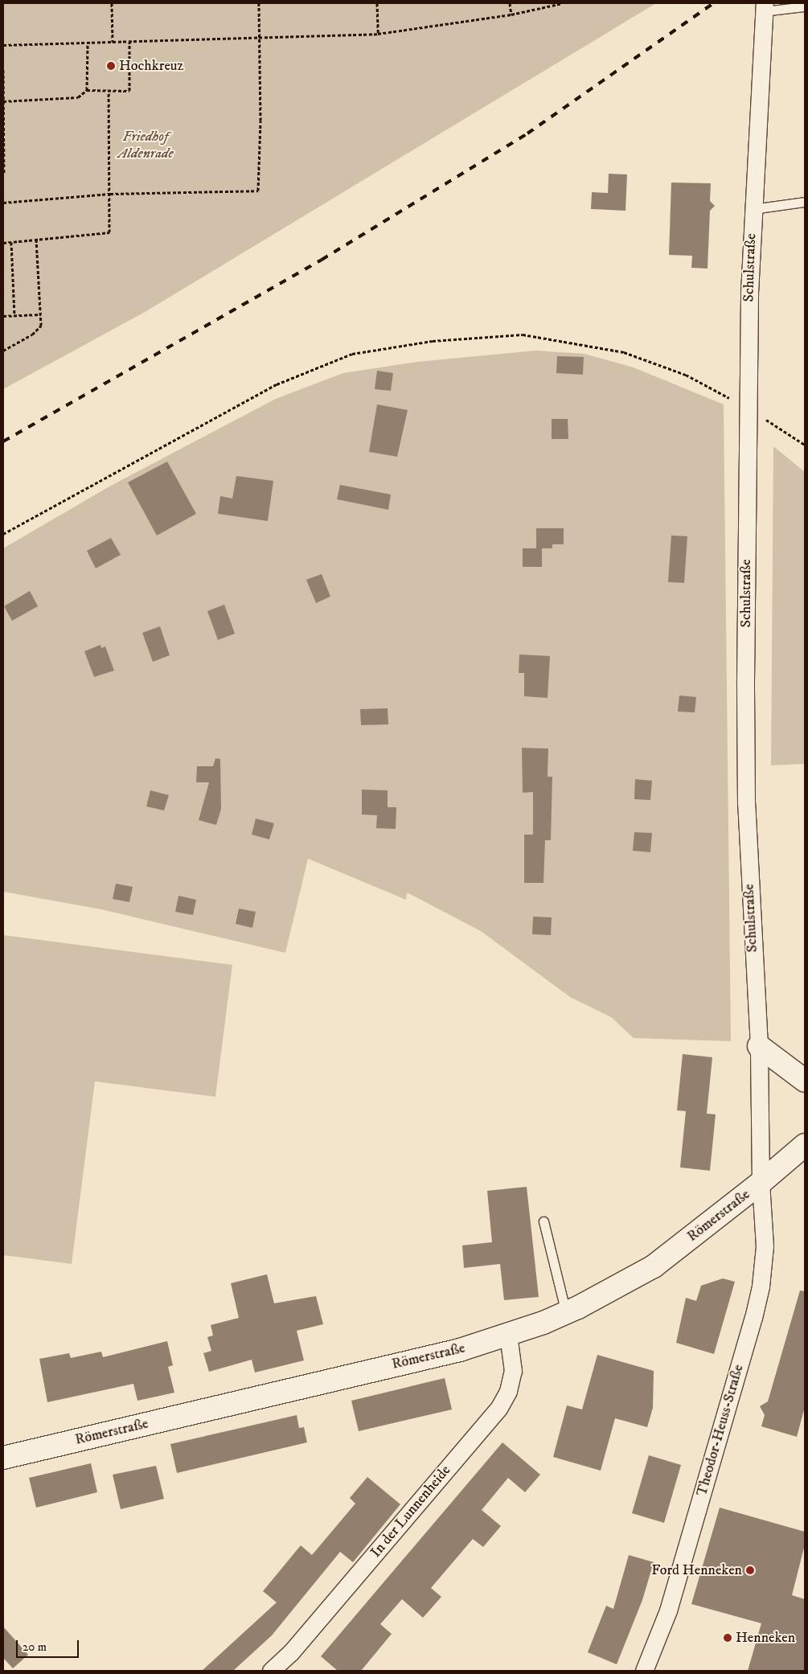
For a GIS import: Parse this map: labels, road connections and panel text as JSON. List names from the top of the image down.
{
  "streets": {
    "street": [
      "Schulstraße",
      "Römerstraße",
      "Theodor-Heuss-Straße",
      "In der Lunnenheide"
    ]
  },
  "crossings": [
    ["Schulstraße", "Römerstraße"],
    ["Schulstraße", "Theodor-Heuss-Straße"],
    ["Römerstraße", "Theodor-Heuss-Straße"],
    ["Römerstraße", "In der Lunnenheide"]
  ],
  "parks": ["Friedhof Aldenrade"],
  "places": ["Hochkreuz", "Ford Henneken", "Henneken"],
  "scale_bar": "20 m"
}
